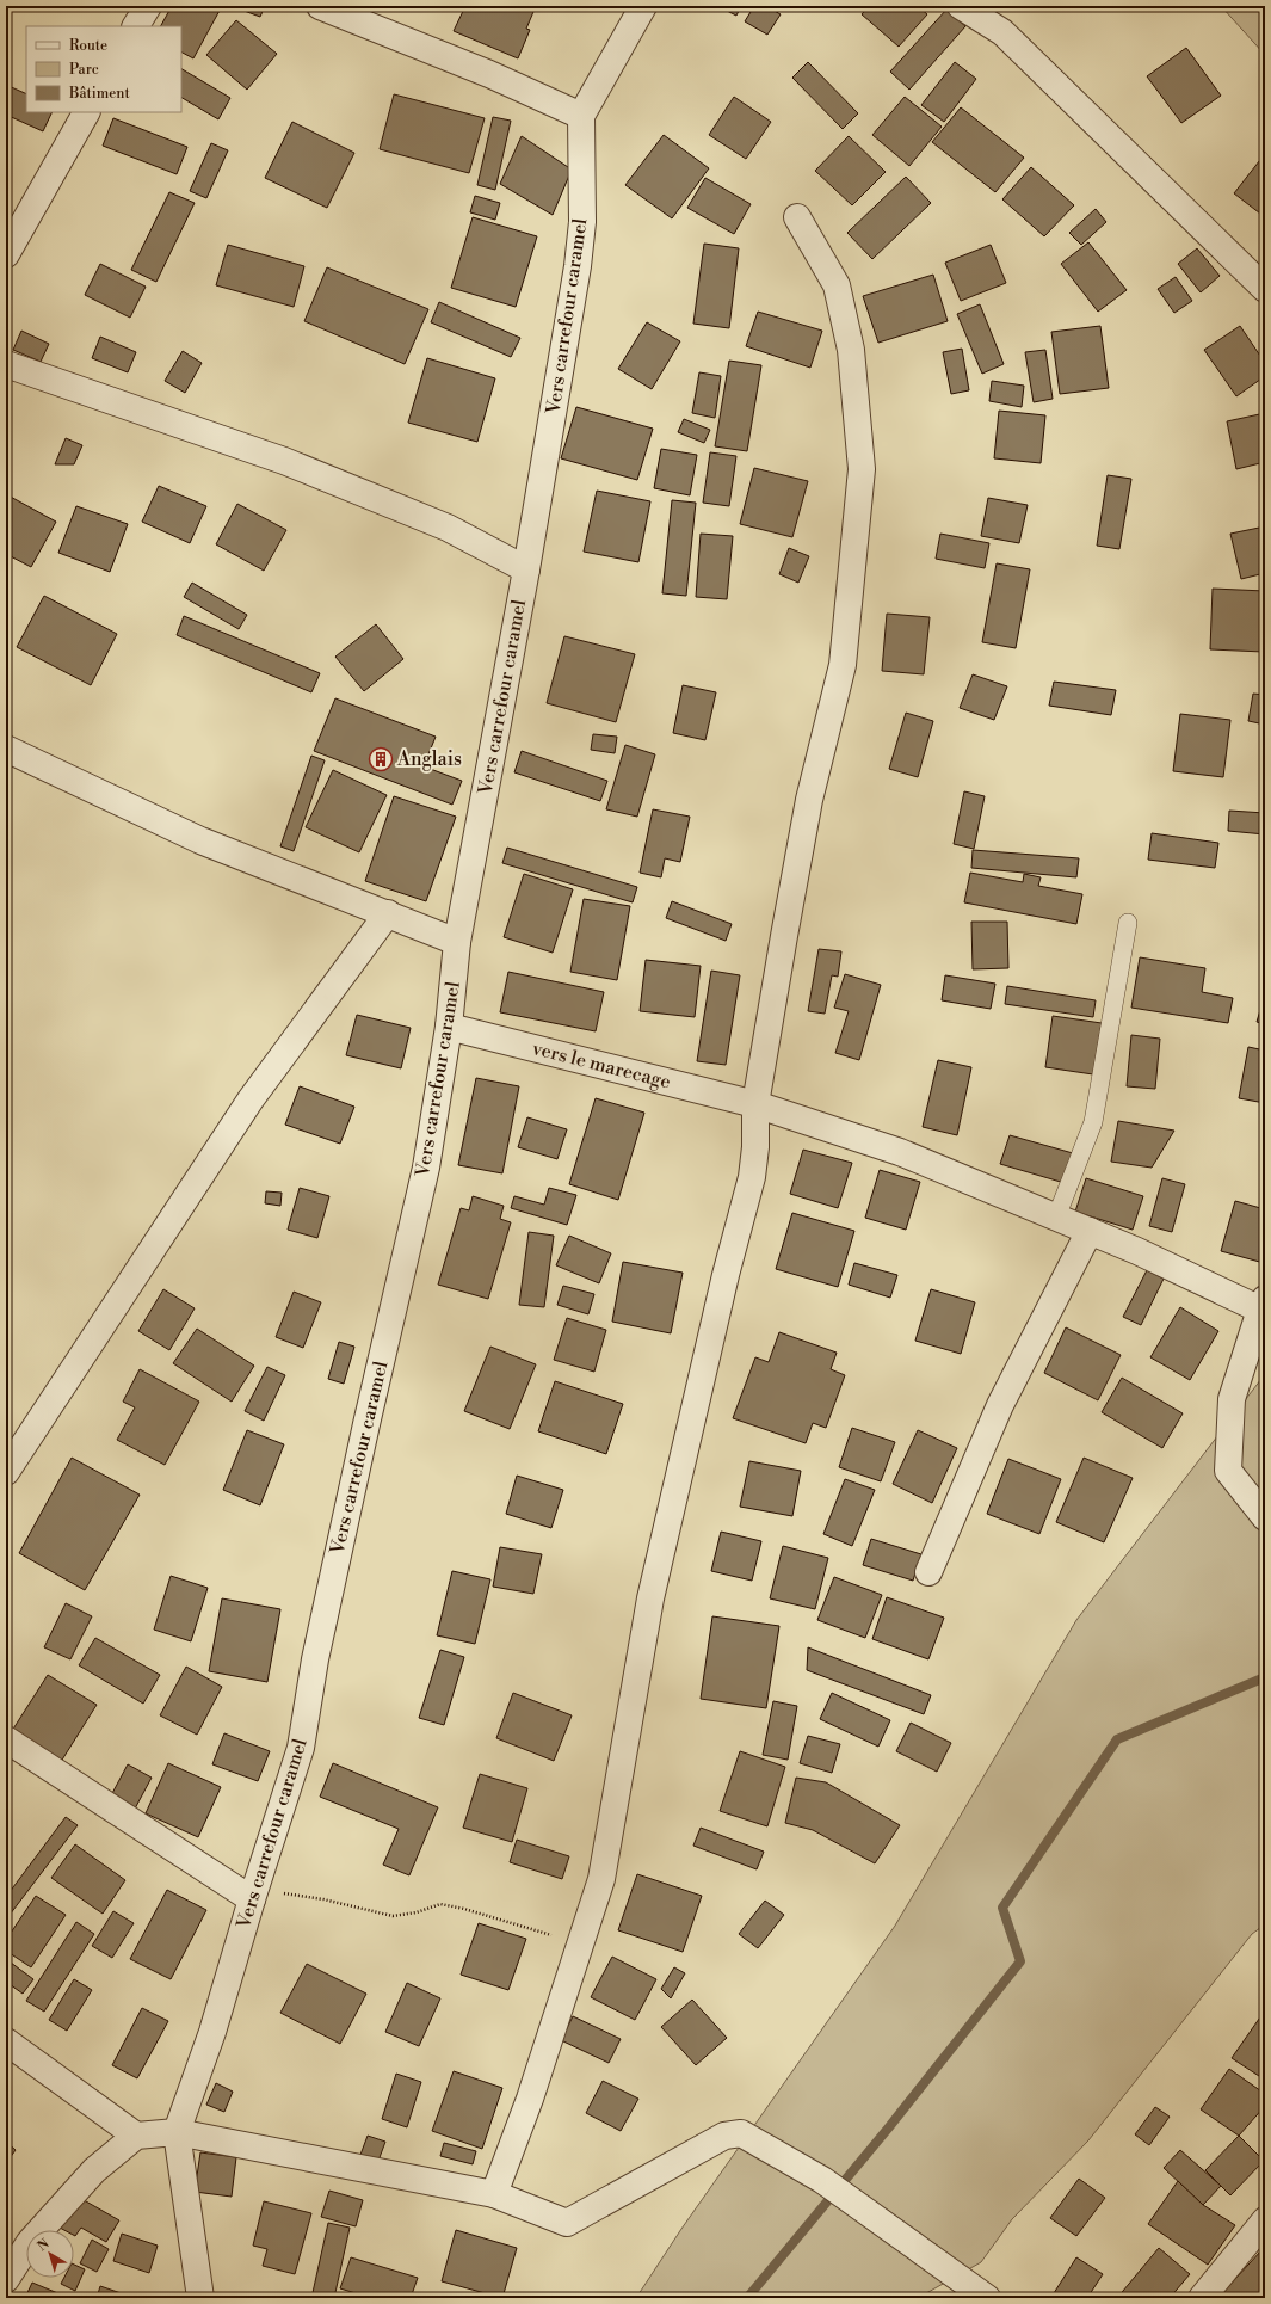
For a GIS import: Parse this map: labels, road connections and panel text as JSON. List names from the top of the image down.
{
  "streets": {
    "street": ["Vers carrefour caramel", "vers le marecage"]
  },
  "crossings": [
    ["Vers carrefour caramel", "vers le marecage"]
  ],
  "places": {
    "building": ["Anglais"]
  },
  "legend": ["Route", "Parc", "Bâtiment"],
  "north": "top left"
}
